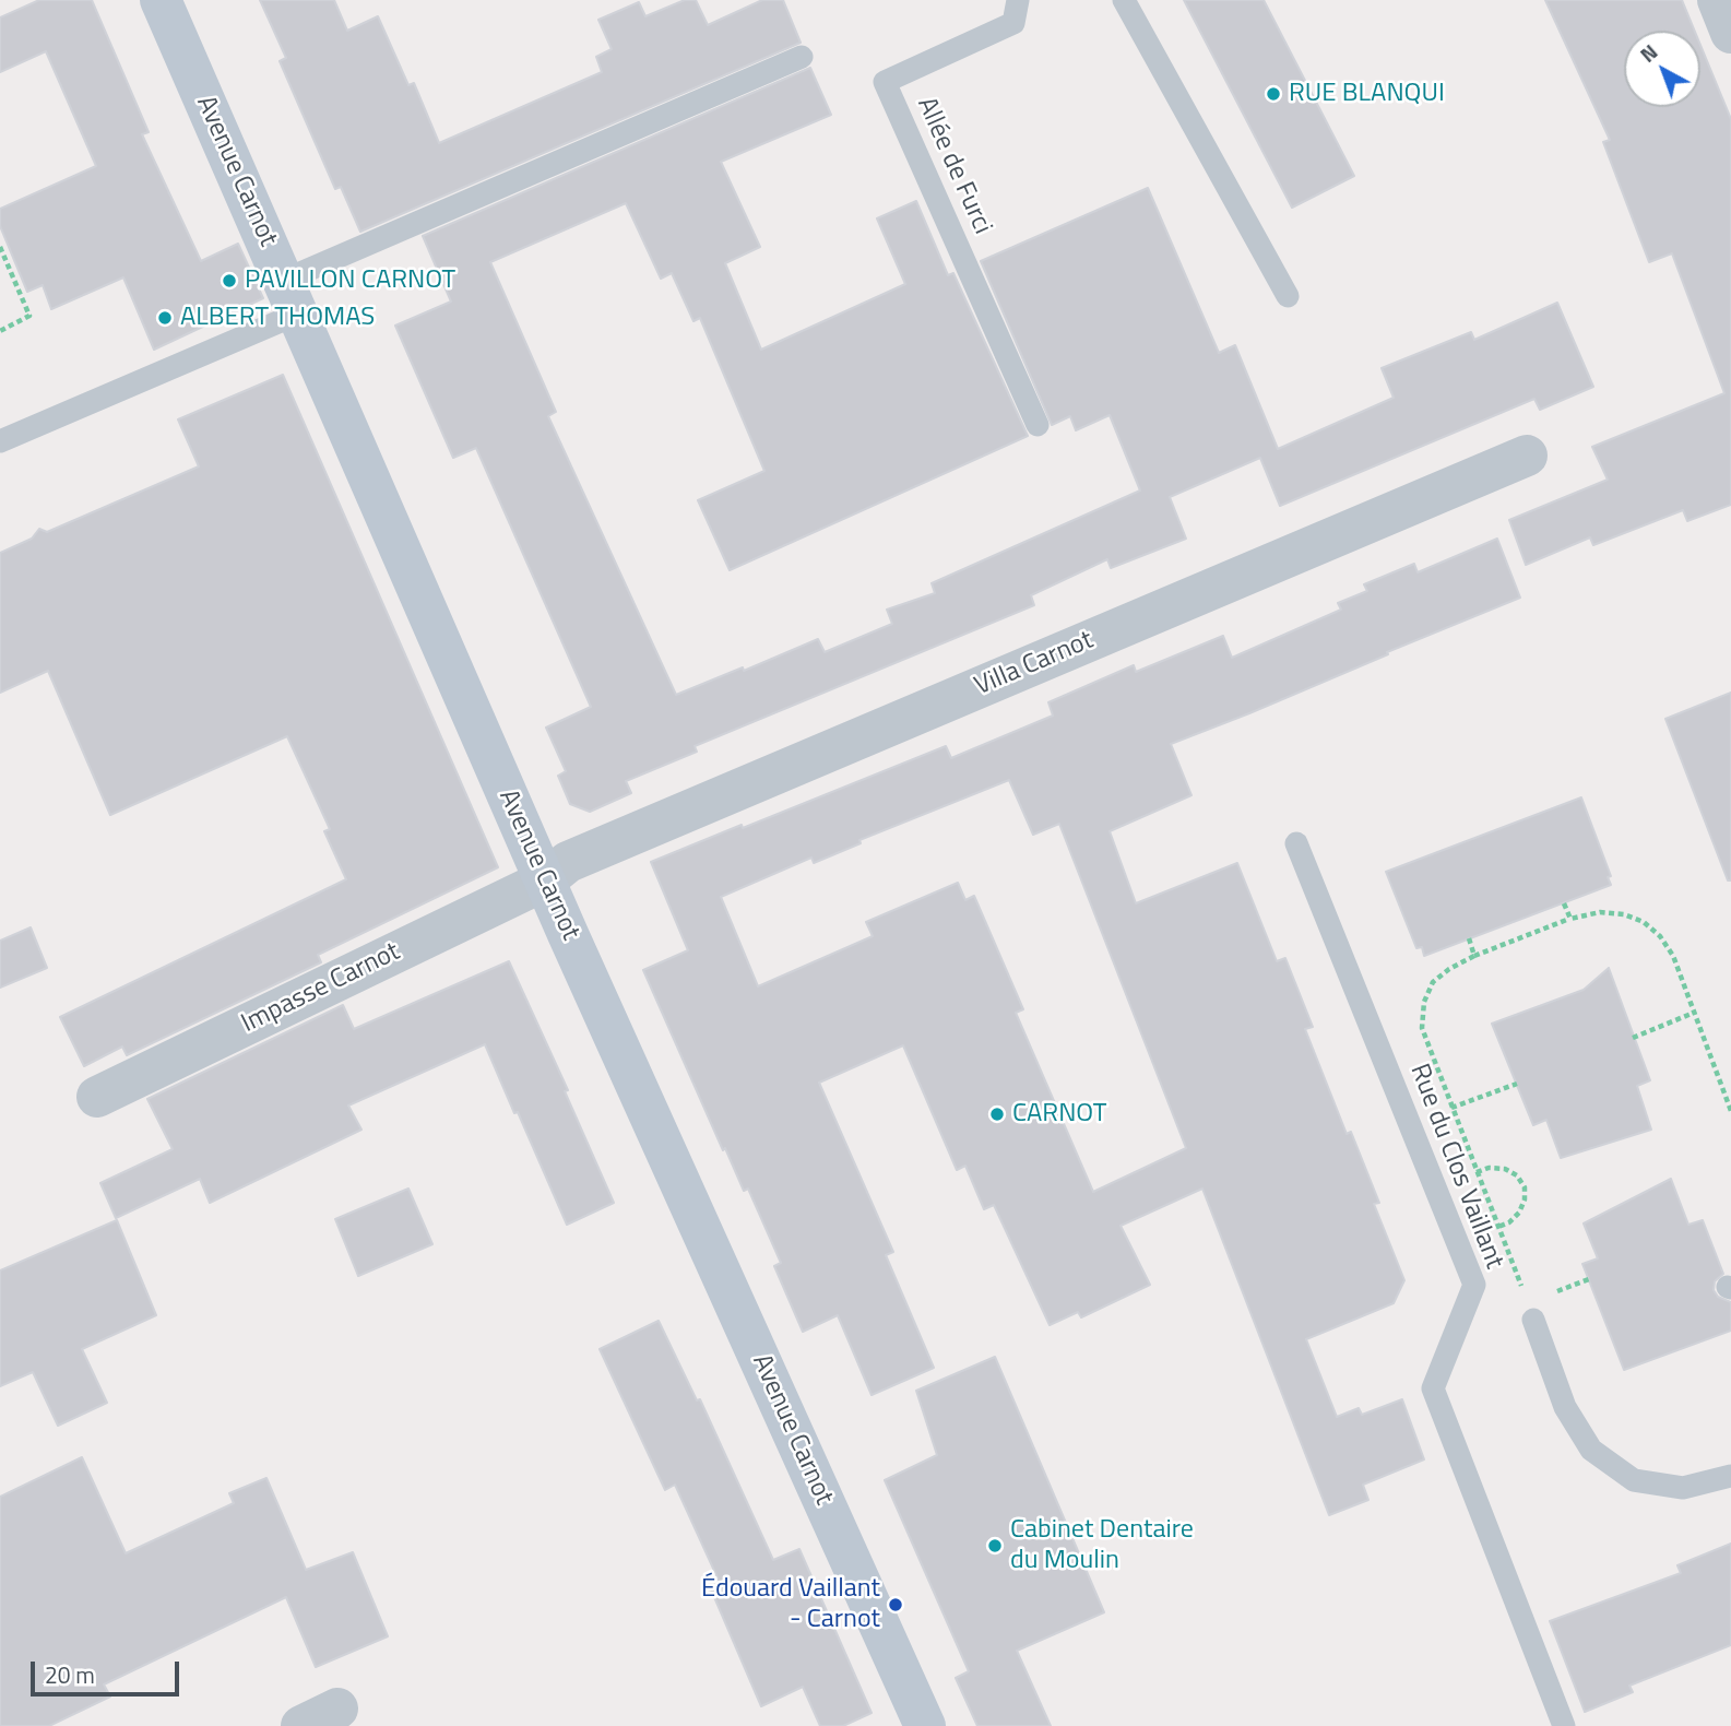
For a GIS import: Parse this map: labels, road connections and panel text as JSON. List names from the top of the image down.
{
  "streets": {
    "street": ["Avenue Carnot", "Villa Carnot", "Impasse Carnot"],
    "lane": ["Allée de Furci", "Rue du Clos Vaillant"]
  },
  "crossings": [
    ["Avenue Carnot", "Villa Carnot"],
    ["Avenue Carnot", "Impasse Carnot"],
    ["Villa Carnot", "Impasse Carnot"]
  ],
  "places": [
    "RUE BLANQUI",
    "PAVILLON CARNOT",
    "ALBERT THOMAS",
    "CARNOT",
    "Cabinet Dentaire du Moulin",
    "Édouard Vaillant - Carnot"
  ],
  "scale_bar": "20 m",
  "north": "top left"
}
